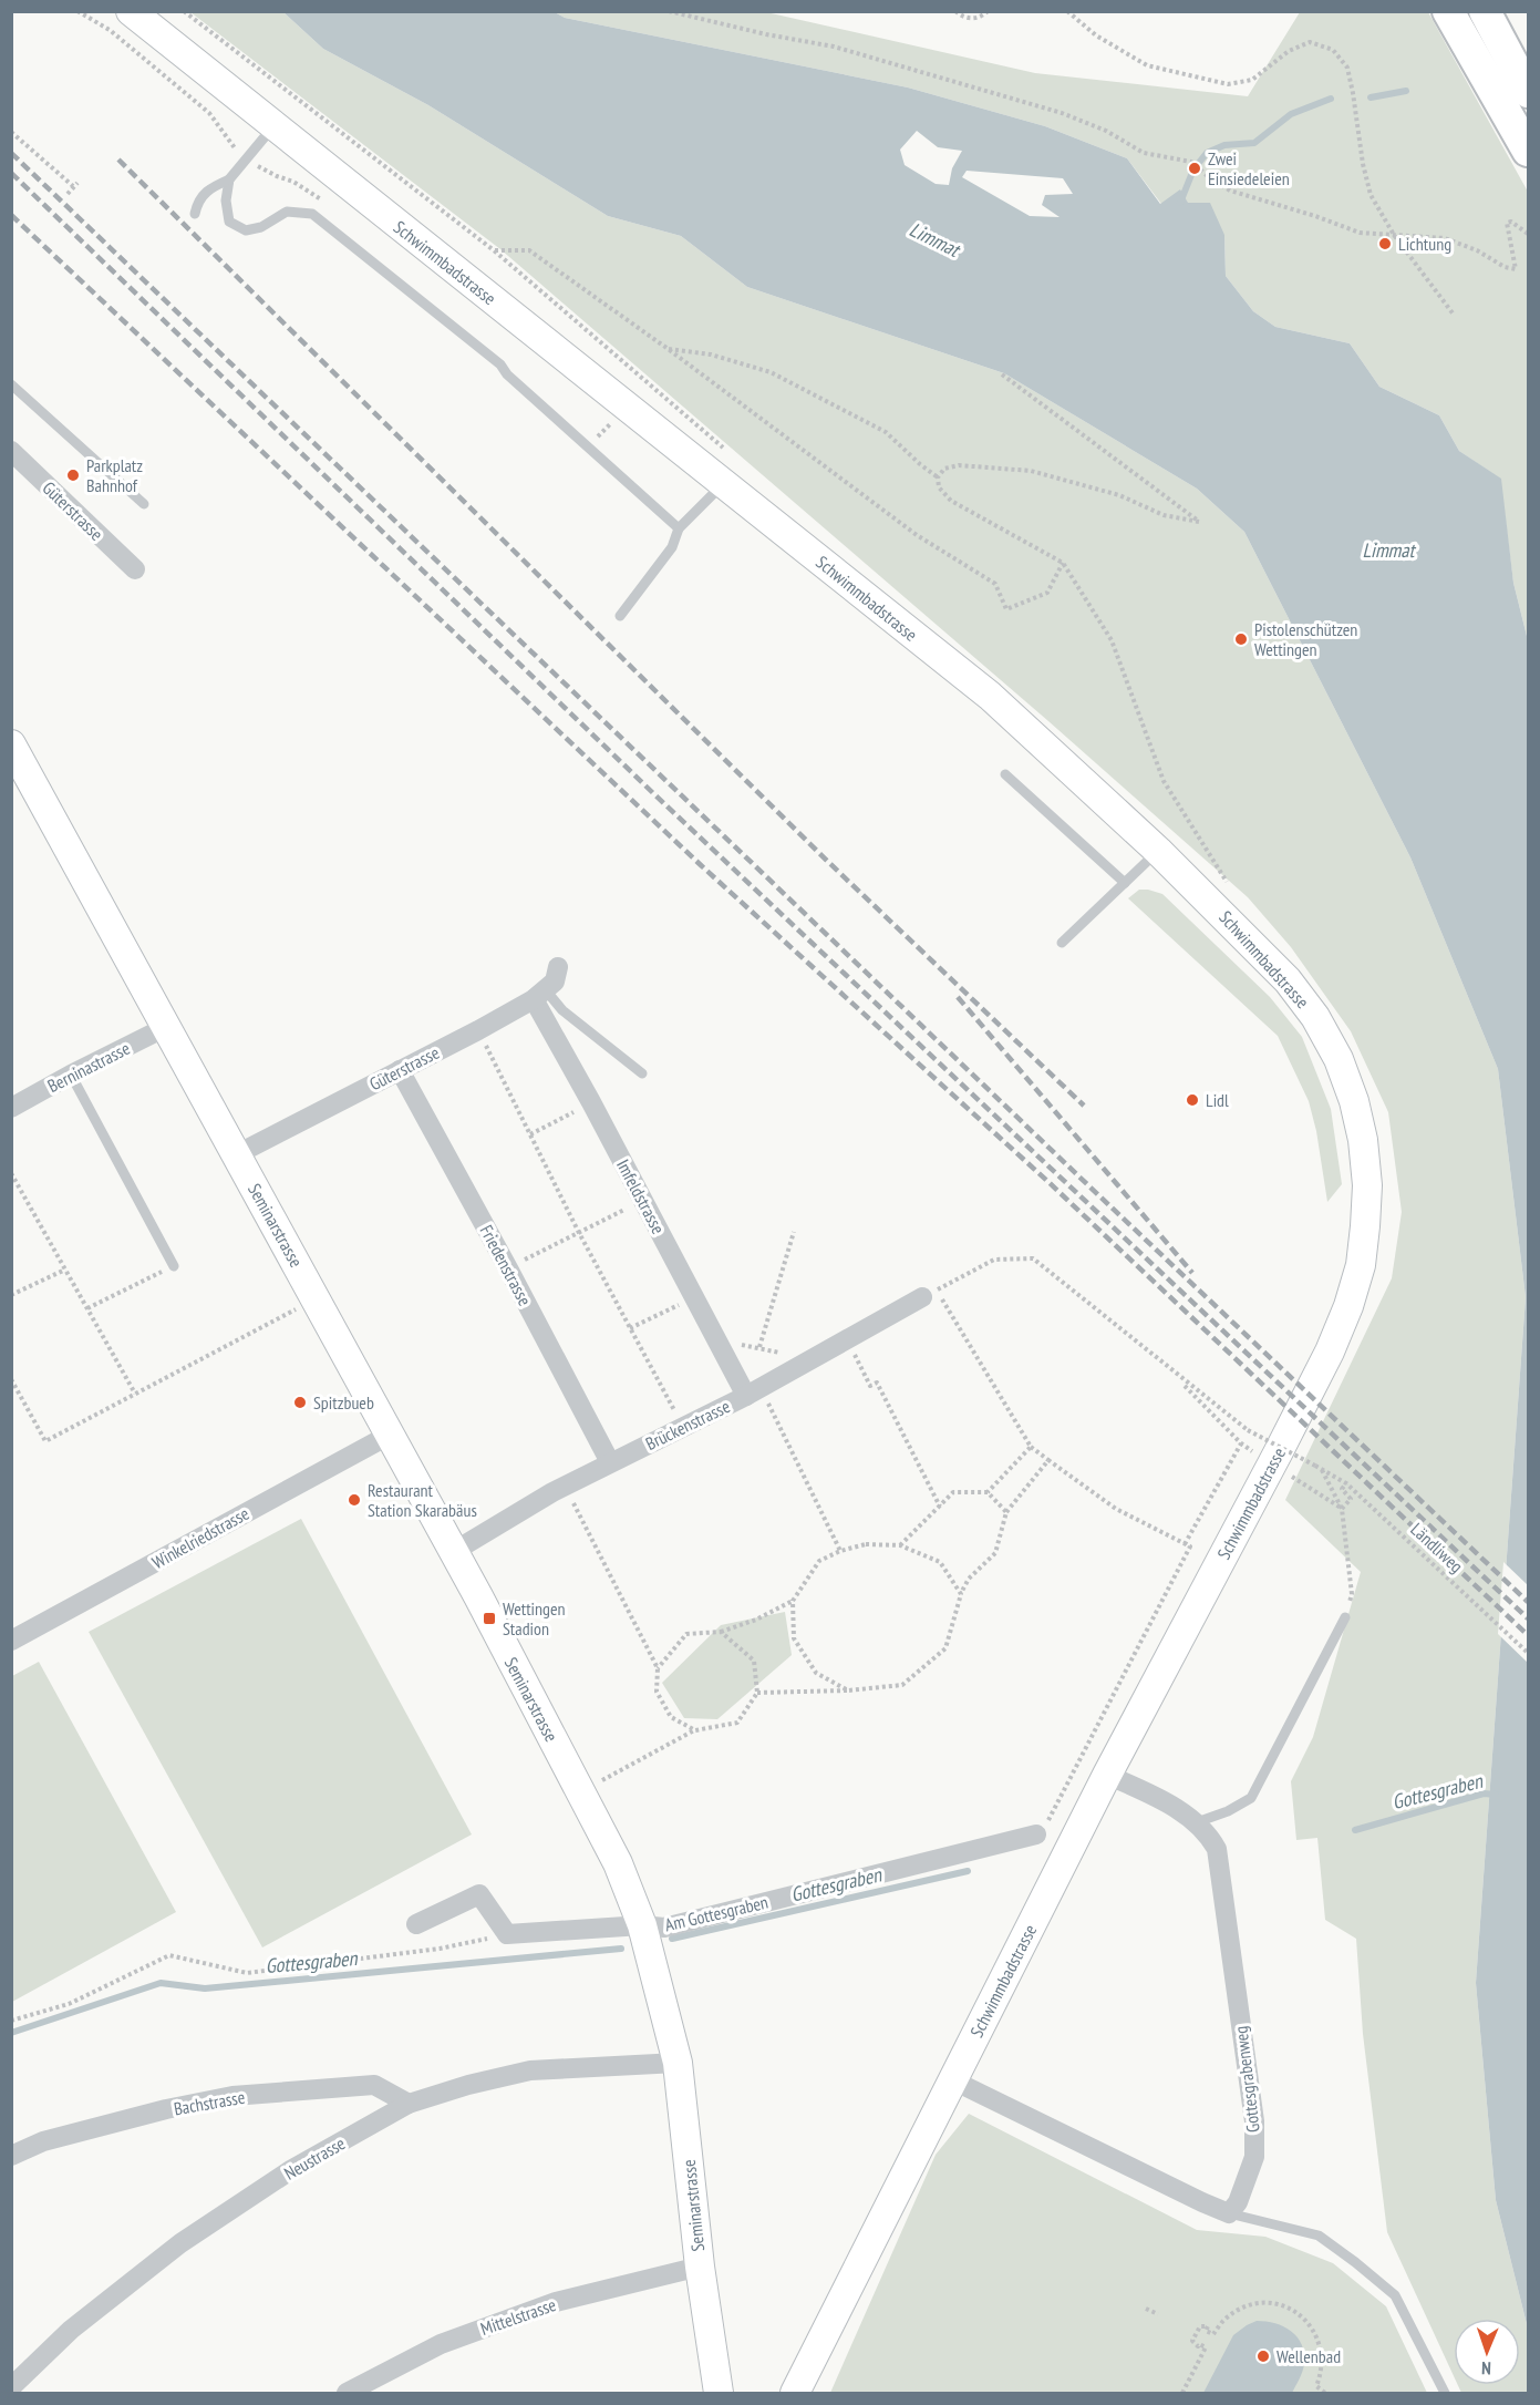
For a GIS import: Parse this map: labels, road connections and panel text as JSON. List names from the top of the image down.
{
  "streets": {
    "main road": ["Schwimmbadstrasse", "Seminarstrasse"],
    "street": [
      "Güterstrasse",
      "Berninastrasse",
      "Imfeldstrasse",
      "Friedenstrasse",
      "Brückenstrasse",
      "Winkelriedstrasse",
      "Am Gottesgraben",
      "Gottesgrabenweg",
      "Bachstrasse",
      "Neustrasse",
      "Mittelstrasse"
    ],
    "path": ["Ländliweg"]
  },
  "crossings": [
    ["Schwimmbadstrasse", "Gottesgrabenweg"],
    ["Güterstrasse", "Imfeldstrasse"],
    ["Güterstrasse", "Seminarstrasse"],
    ["Güterstrasse", "Friedenstrasse"],
    ["Berninastrasse", "Seminarstrasse"],
    ["Imfeldstrasse", "Brückenstrasse"],
    ["Seminarstrasse", "Brückenstrasse"],
    ["Seminarstrasse", "Winkelriedstrasse"],
    ["Seminarstrasse", "Am Gottesgraben"],
    ["Seminarstrasse", "Neustrasse"],
    ["Seminarstrasse", "Mittelstrasse"],
    ["Friedenstrasse", "Brückenstrasse"],
    ["Bachstrasse", "Neustrasse"]
  ],
  "water": ["Limmat", "Gottesgraben"],
  "places": {
    "other": [
      "Zwei Einsiedeleien",
      "Lichtung",
      "Parkplatz Bahnhof",
      "Pistolenschützen Wettingen",
      "Lidl",
      "Spitzbueb",
      "Restaurant Station Skarabäus",
      "Wellenbad"
    ],
    "transit": ["Wettingen Stadion"]
  },
  "north": "bottom"
}
